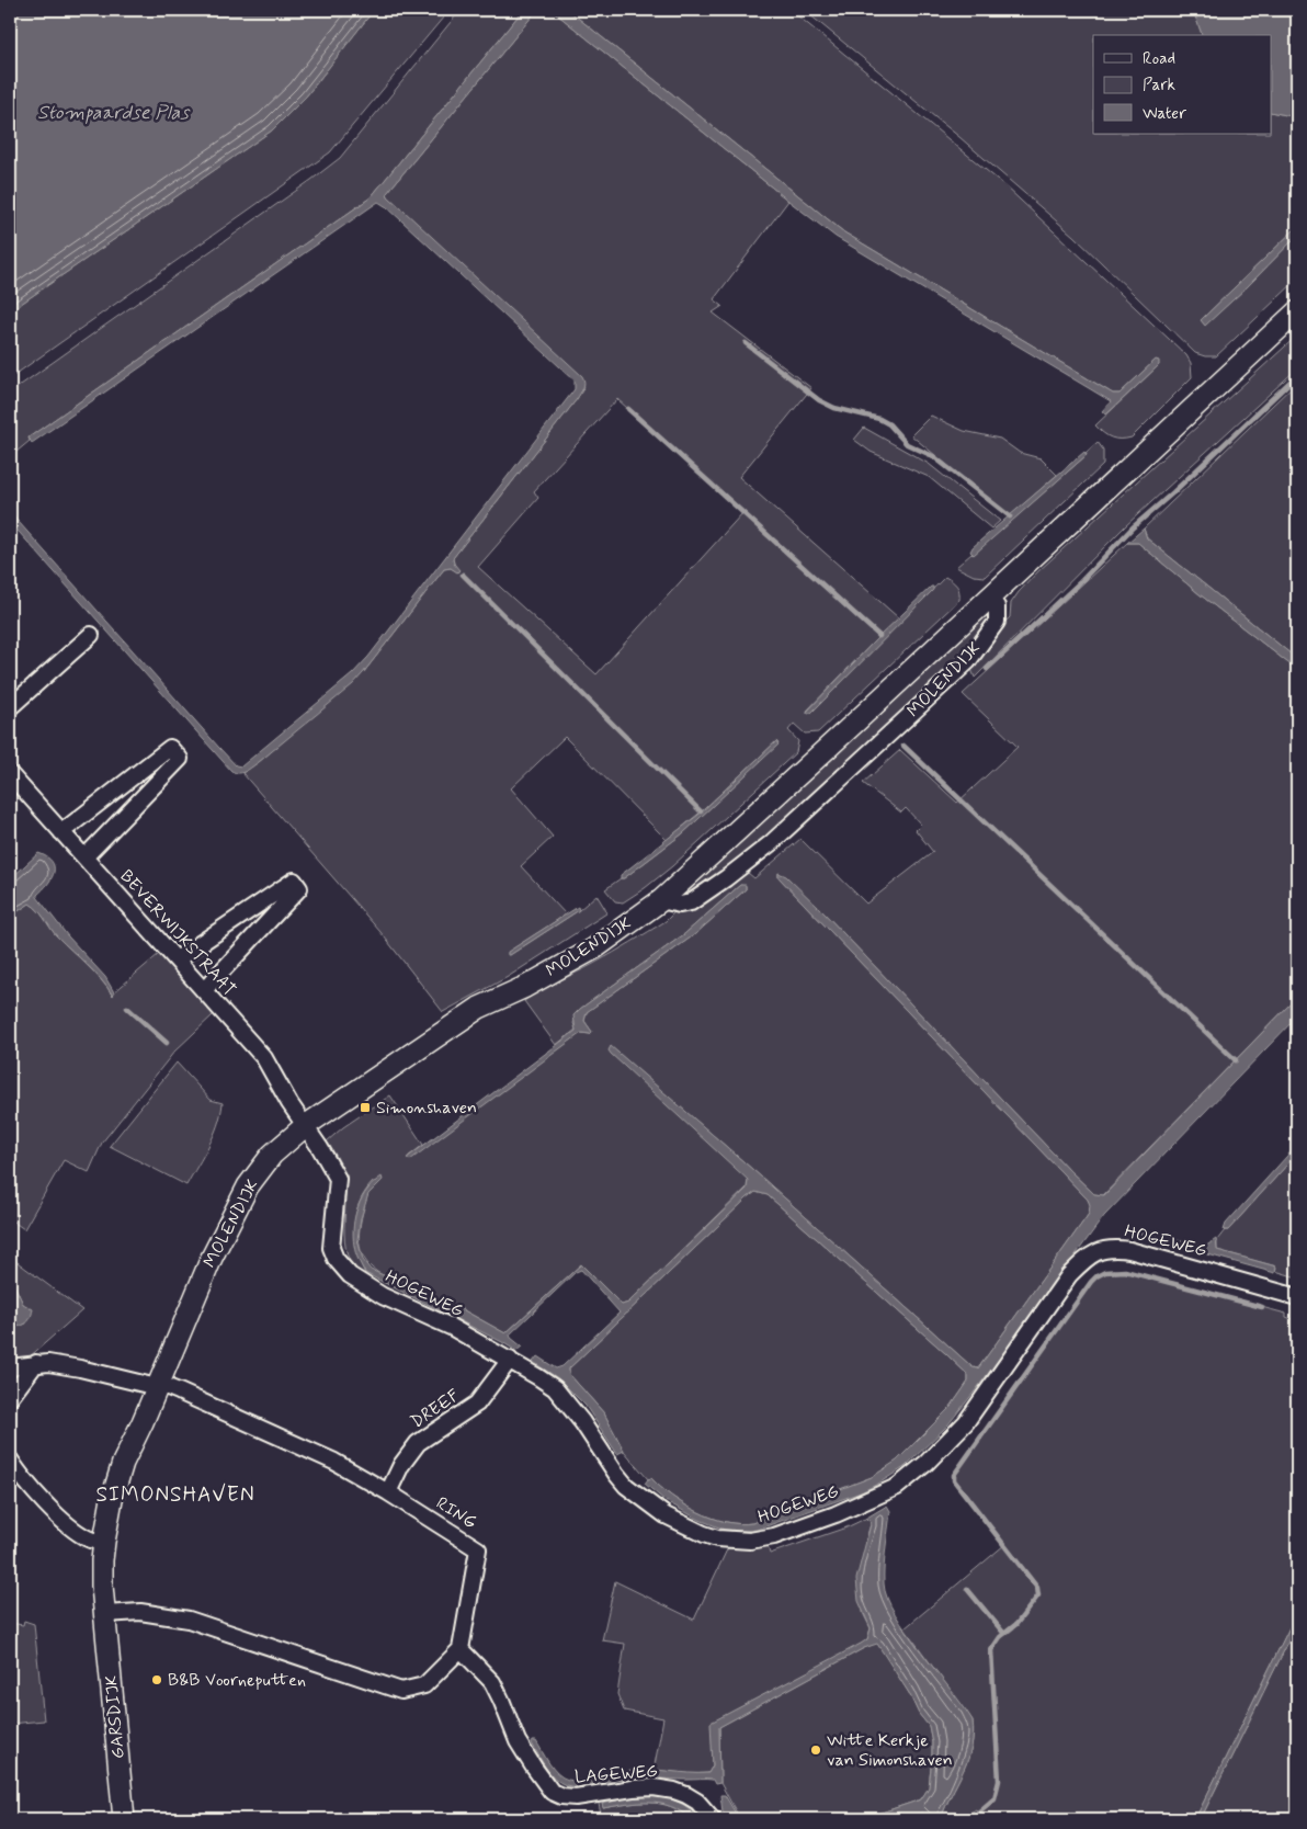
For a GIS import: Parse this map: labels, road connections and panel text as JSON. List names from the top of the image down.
{
  "streets": {
    "main road": ["MOLENDIJK", "GARSDIJK"],
    "street": [
      "BEVERWIJKSTRAAT",
      "HOGEWEG",
      "DREEF",
      "RING",
      "LAGEWEG"
    ]
  },
  "crossings": [
    ["MOLENDIJK", "BEVERWIJKSTRAAT"],
    ["MOLENDIJK", "HOGEWEG"],
    ["MOLENDIJK", "RING"],
    ["MOLENDIJK", "GARSDIJK"],
    ["BEVERWIJKSTRAAT", "HOGEWEG"],
    ["HOGEWEG", "DREEF"],
    ["DREEF", "RING"],
    ["RING", "LAGEWEG"]
  ],
  "districts": ["SIMONSHAVEN"],
  "water": ["Stompaardse Plas"],
  "places": {
    "transit": ["Simonshaven"],
    "other": ["B&B Voorneputten", "Witte Kerkje van Simonshaven"]
  },
  "legend": ["Road", "Park", "Water"]
}
